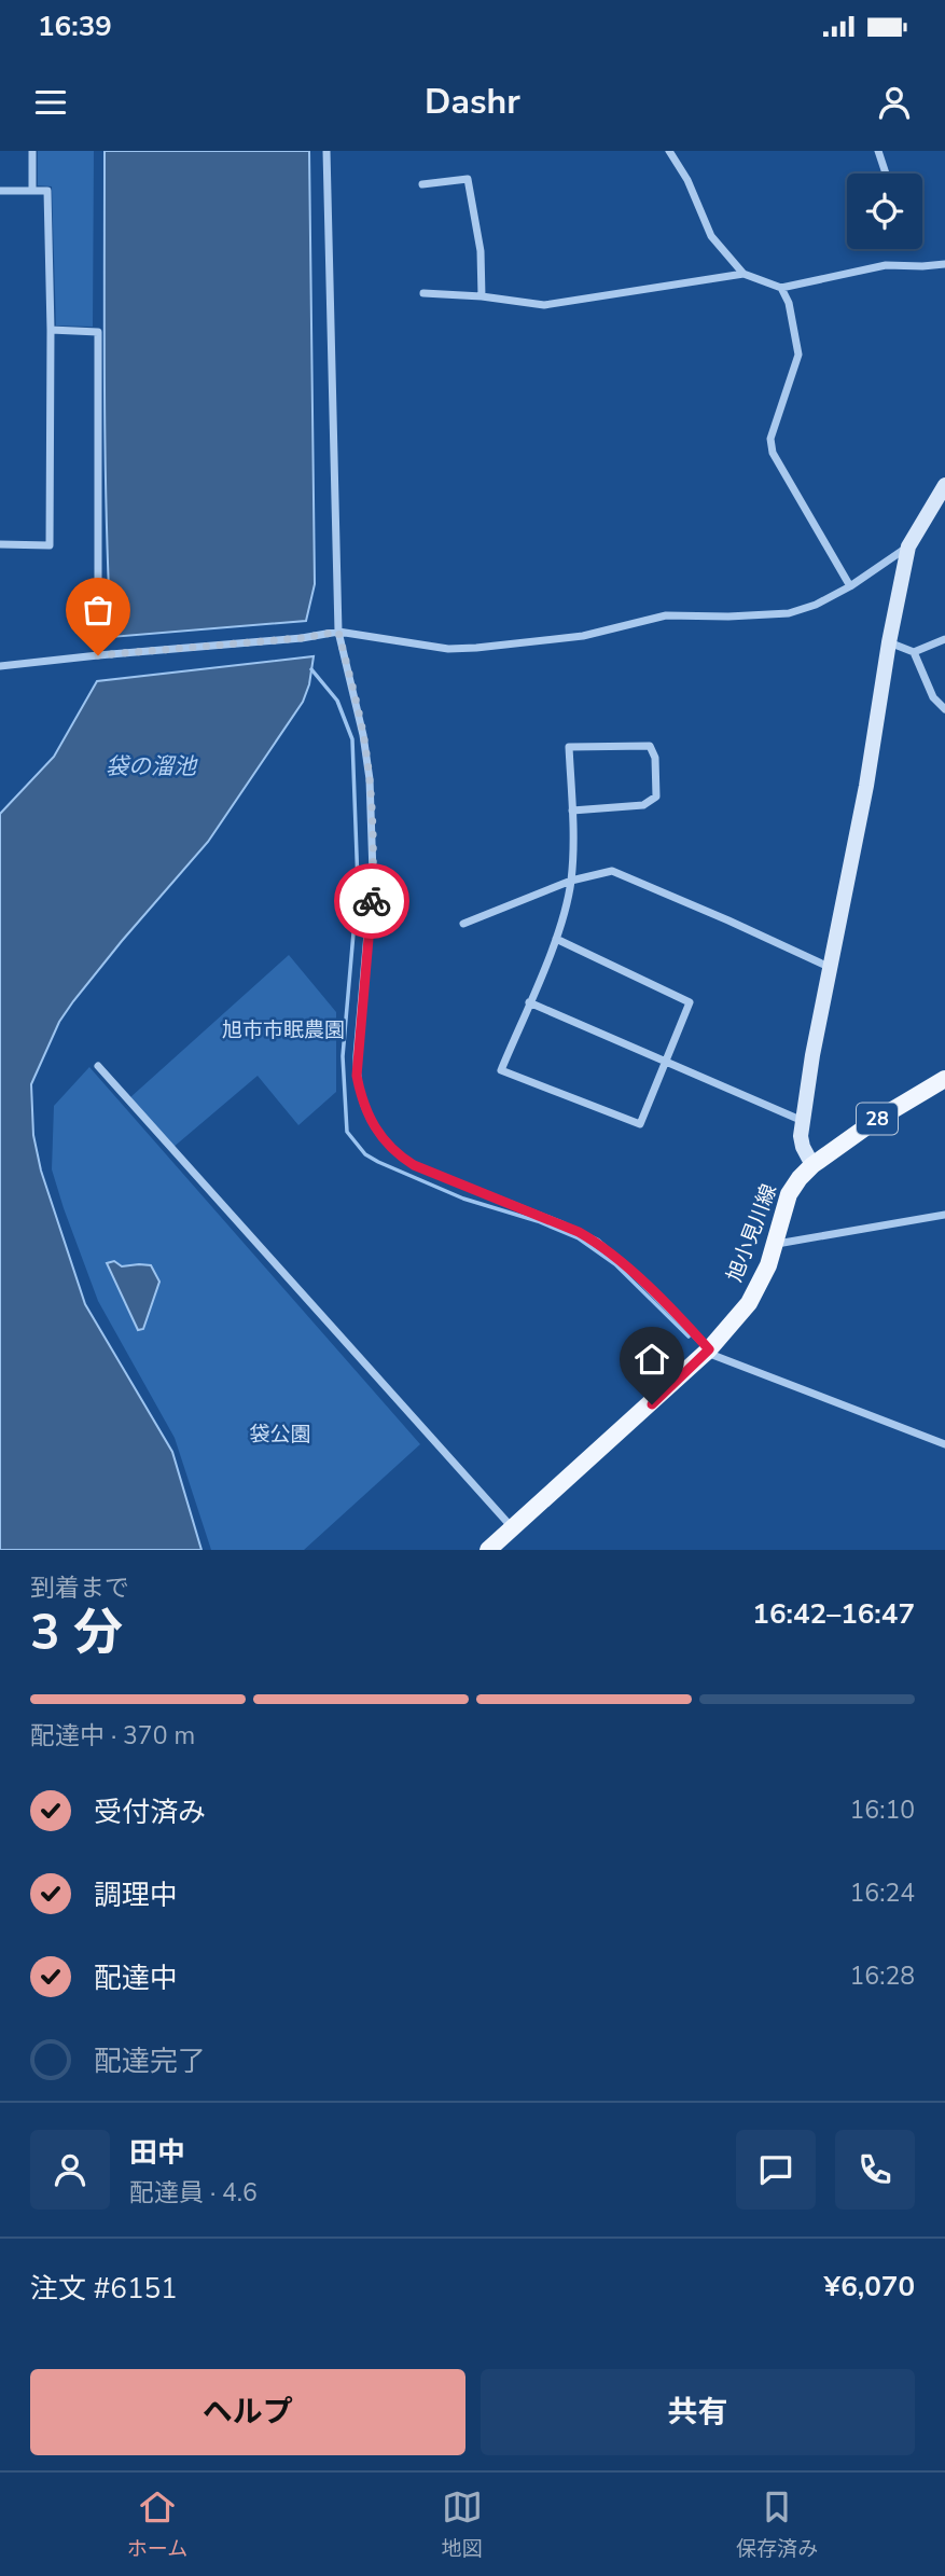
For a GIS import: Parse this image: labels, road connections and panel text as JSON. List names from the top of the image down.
{
  "streets": {
    "main road": ["28", "旭小見川線"]
  },
  "water": ["袋の溜池"],
  "parks": ["旭市市眠農園", "袋公園"],
  "page": {
    "status": "16:39",
    "header": "Dashr",
    "heading": ["3 分", "到着まで", "16:42–16:47"],
    "panel": [
      "田中",
      "配達員 · 4.6",
      "注文 #6151",
      "¥6,070"
    ],
    "bar": "配達中 · 370 m",
    "list": [
      ["受付済み", "16:10"],
      ["調理中", "16:24"],
      ["配達中", "16:28"],
      "配達完了"
    ],
    "buttons": ["ヘルプ", "共有"],
    "tabs": ["ホーム", "地図", "保存済み"]
  }
}
